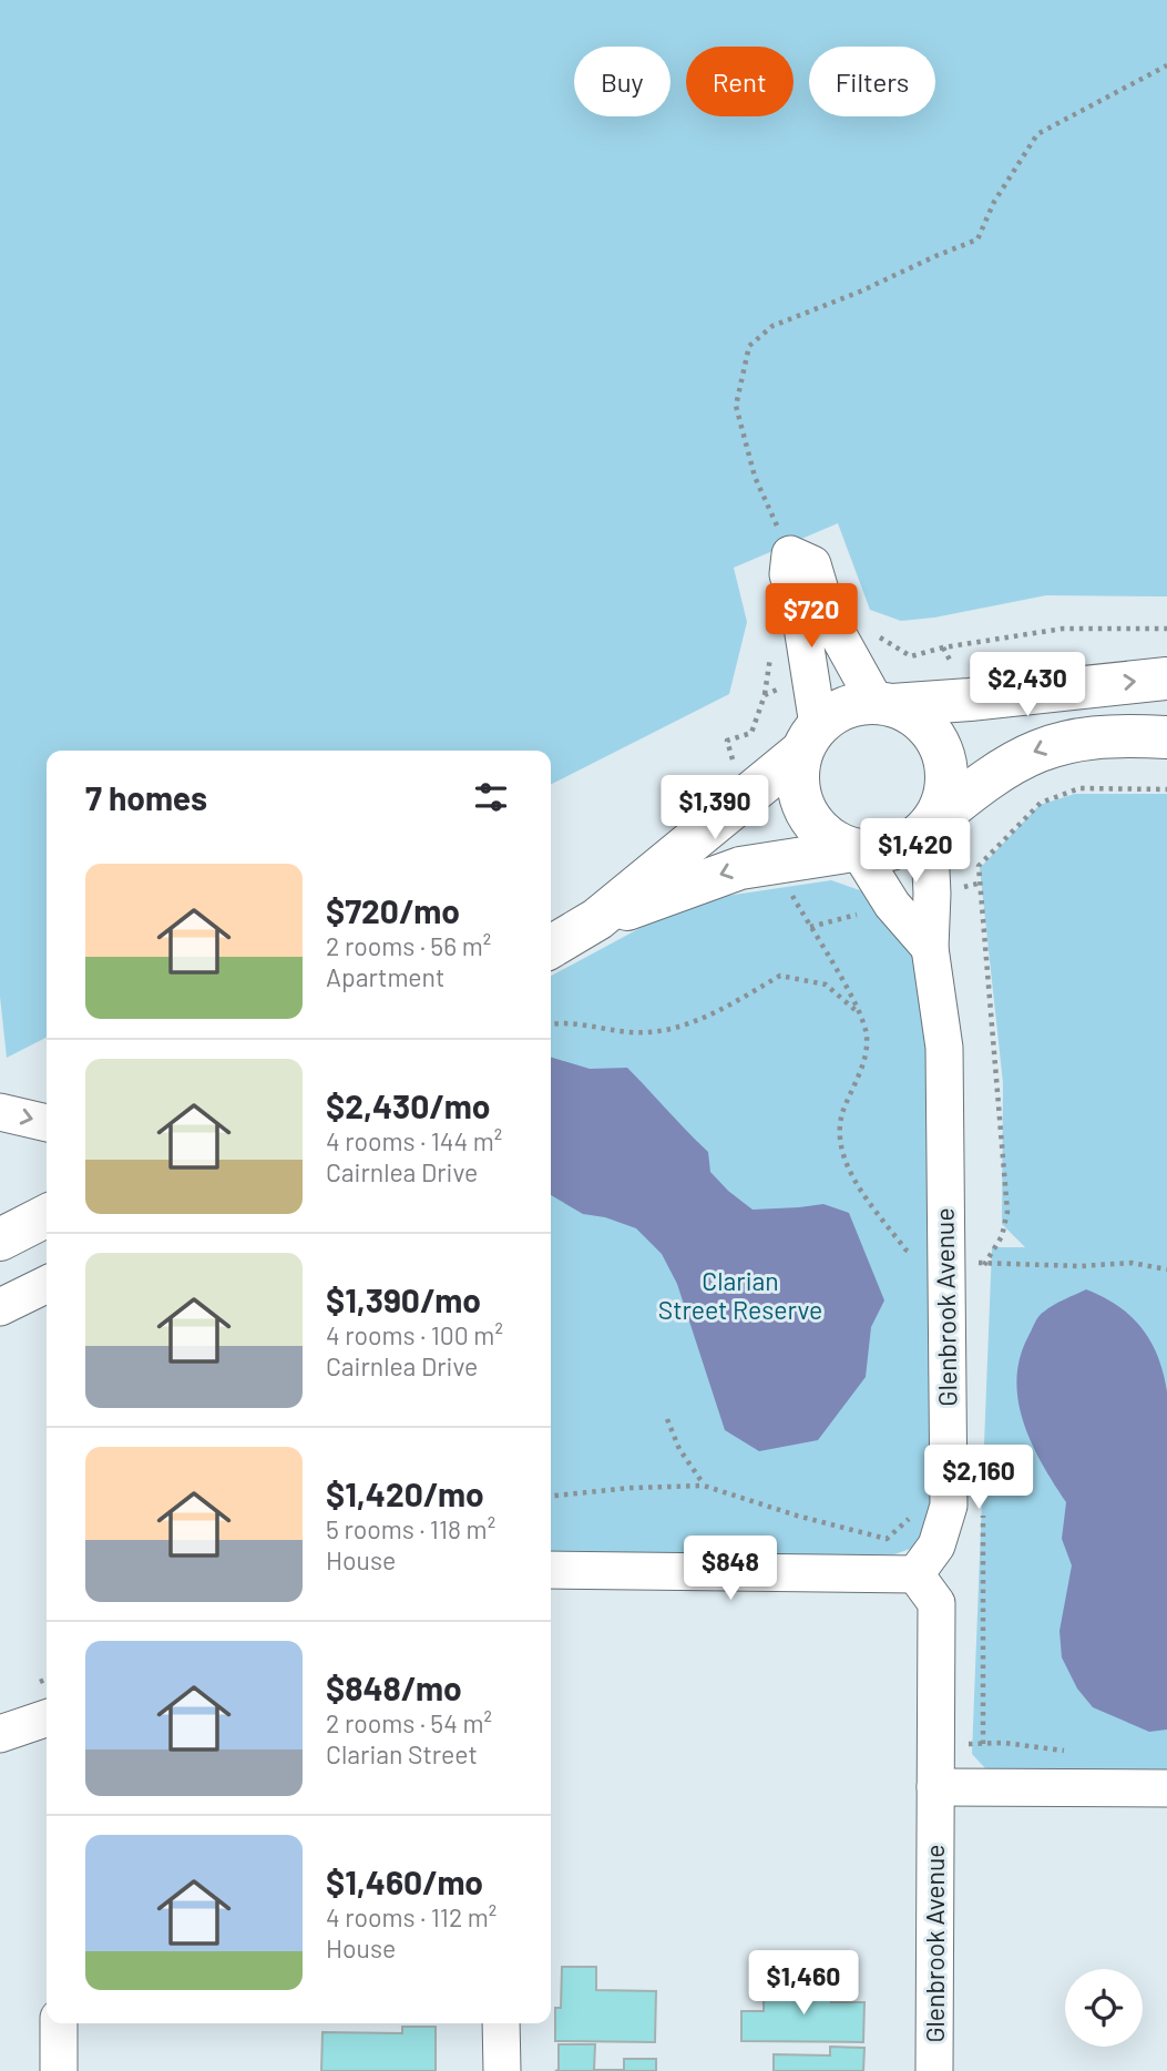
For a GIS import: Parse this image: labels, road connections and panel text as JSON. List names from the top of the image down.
{
  "streets": {
    "street": ["Glenbrook Avenue"]
  },
  "parks": ["Clarian Street Reserve"],
  "page": {
    "chip": ["Buy", "Rent", "Filters"],
    "price": [
      "$720",
      "$2,430",
      "$1,390",
      "$1,420",
      "$2,160",
      "$848",
      "$1,460"
    ],
    "heading": "7 homes",
    "list": [
      {
        "name": "$720/mo",
        "note": "2 rooms · 56 m² · Apartment"
      },
      {
        "name": "$2,430/mo",
        "note": "4 rooms · 144 m² · Cairnlea Drive"
      },
      {
        "name": "$1,390/mo",
        "note": "4 rooms · 100 m² · Cairnlea Drive"
      },
      {
        "name": "$1,420/mo",
        "note": "5 rooms · 118 m² · House"
      },
      {
        "name": "$848/mo",
        "note": "2 rooms · 54 m² · Clarian Street"
      },
      {
        "name": "$1,460/mo",
        "note": "4 rooms · 112 m² · House"
      }
    ]
  }
}
